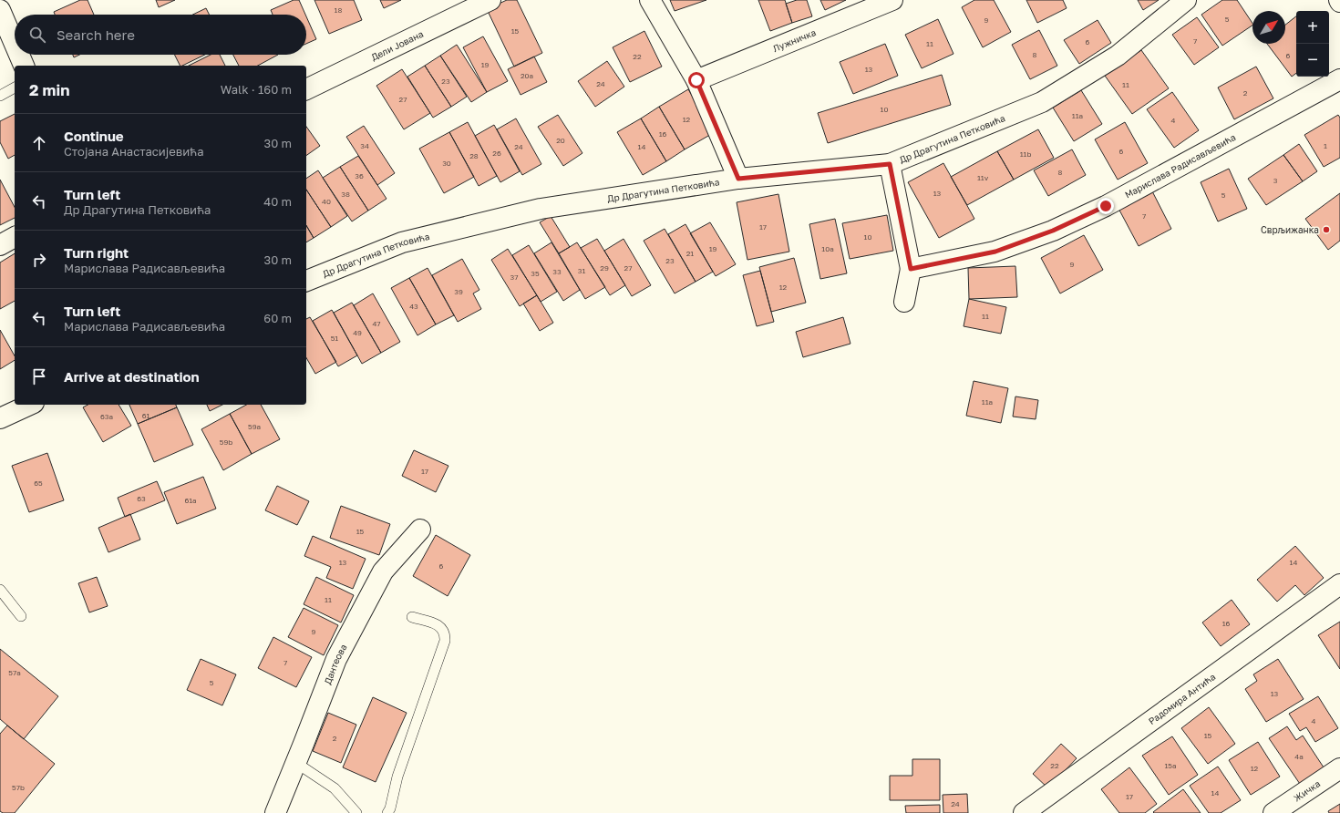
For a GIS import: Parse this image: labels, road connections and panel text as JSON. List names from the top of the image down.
{
  "streets": {
    "street": [
      "Лужничка",
      "Дели Јована",
      "Др Драгутина Петковића",
      "Марислава Радисављевића",
      "Дантеова",
      "Радомира Антића",
      "Жичка"
    ]
  },
  "places": ["Сврљижанка"],
  "house_numbers": [
    "18",
    "5",
    "9",
    "15",
    "7",
    "6",
    "11",
    "8",
    "6",
    "22",
    "19",
    "13",
    "20a",
    "23",
    "24",
    "11",
    "2",
    "27",
    "10",
    "11a",
    "12",
    "4",
    "16",
    "20",
    "34",
    "1",
    "24",
    "14",
    "6",
    "26",
    "11b",
    "28",
    "30",
    "8",
    "36",
    "11v",
    "3",
    "13",
    "38",
    "5",
    "40",
    "7",
    "17",
    "10",
    "19",
    "10a",
    "21",
    "23",
    "9",
    "29",
    "27",
    "31",
    "33",
    "35",
    "37",
    "12",
    "39",
    "43",
    "11",
    "47",
    "49",
    "51",
    "11a",
    "61",
    "63a",
    "59a",
    "59b",
    "17",
    "65",
    "63",
    "61a",
    "15",
    "13",
    "14",
    "6",
    "11",
    "16",
    "9",
    "7",
    "57a",
    "5",
    "13",
    "4",
    "15",
    "2",
    "4a",
    "22",
    "15a",
    "12",
    "57b",
    "14",
    "17",
    "24"
  ],
  "north": "top right",
  "page": {
    "map_buttons": ["+", "−"],
    "search": "Search here",
    "heading": ["2 min", "Walk · 160 m"],
    "list": [
      ["Continue", "Стојана Анастасијевића", "30 m"],
      ["Turn left", "Др Драгутина Петковића", "40 m"],
      ["Turn right", "Марислава Радисављевића", "30 m"],
      ["Turn left", "Марислава Радисављевића", "60 m"],
      "Arrive at destination"
    ]
  }
}
